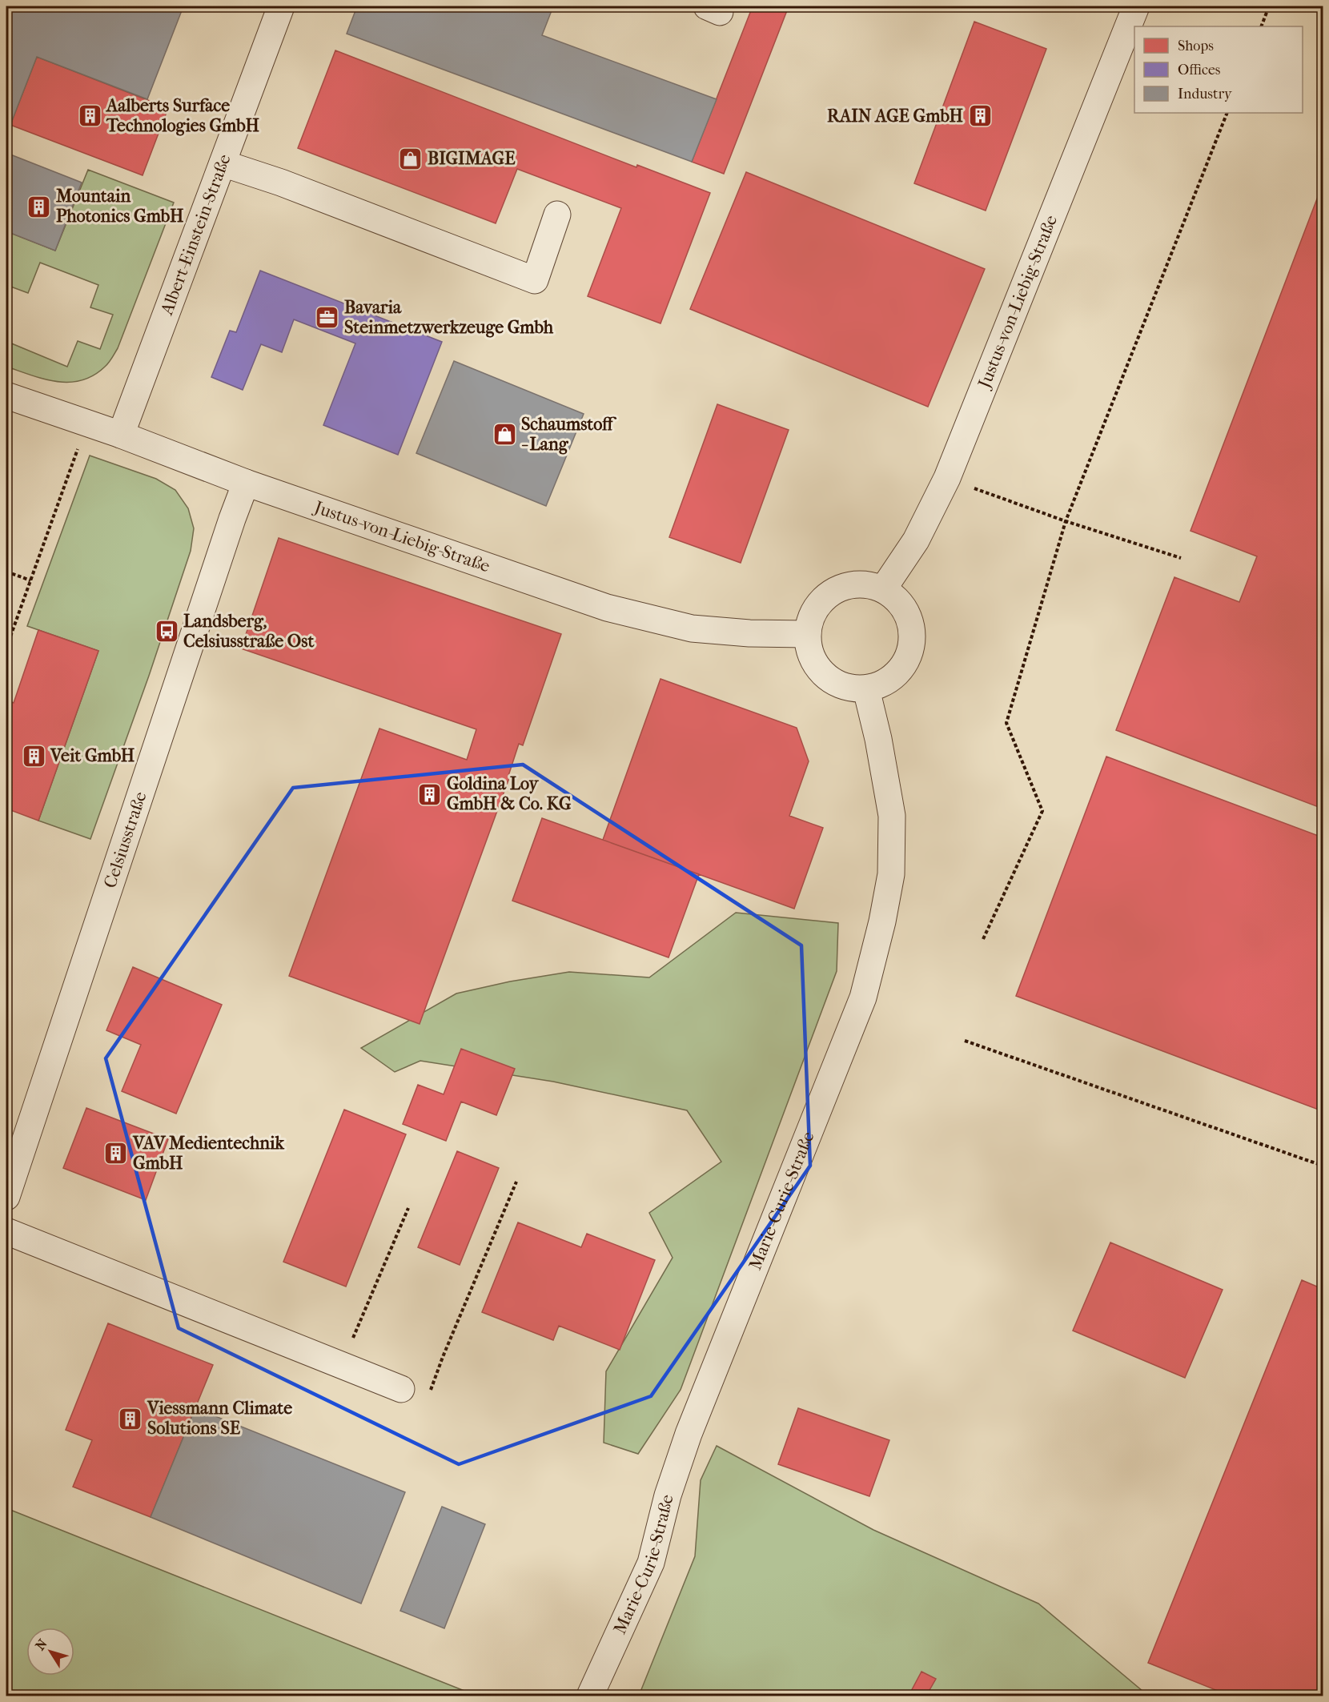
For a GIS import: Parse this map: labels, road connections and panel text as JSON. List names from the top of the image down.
{
  "streets": {
    "street": [
      "Albert-Einstein-Straße",
      "Justus-von-Liebig-Straße",
      "Celsiusstraße",
      "Marie-Curie-Straße"
    ]
  },
  "crossings": [
    ["Albert-Einstein-Straße", "Justus-von-Liebig-Straße"],
    ["Justus-von-Liebig-Straße", "Celsiusstraße"],
    ["Justus-von-Liebig-Straße", "Marie-Curie-Straße"]
  ],
  "places": {
    "building": [
      "Aalberts Surface Technologies GmbH",
      "RAIN AGE GmbH",
      "Mountain Photonics GmbH",
      "Veit GmbH",
      "Goldina Loy GmbH & Co. KG",
      "VAV Medientechnik GmbH",
      "Viessmann Climate Solutions SE"
    ],
    "shop": ["BIGIMAGE", "Schaumstoff - Lang"],
    "office": ["Bavaria Steinmetzwerkzeuge Gmbh"],
    "bus stop": ["Landsberg, Celsiusstraße Ost"]
  },
  "legend": ["Shops", "Offices", "Industry"],
  "north": "top left"
}
